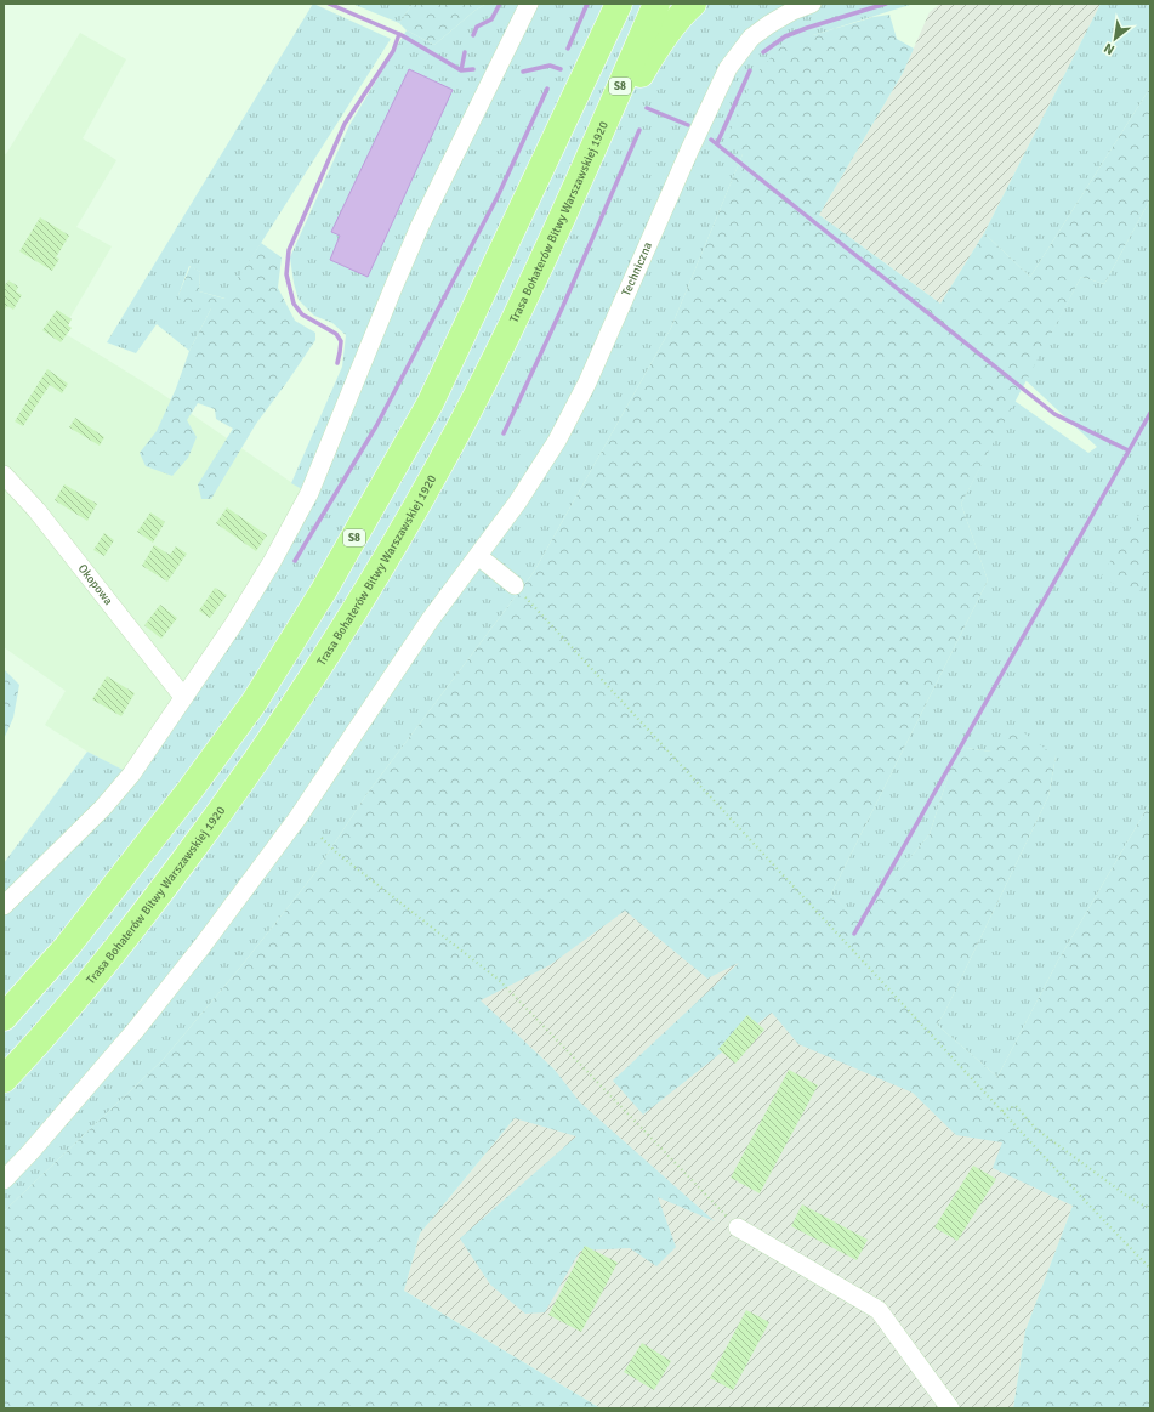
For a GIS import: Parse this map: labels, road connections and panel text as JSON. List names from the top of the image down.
{
  "streets": {
    "highway": ["S8", "Trasa Bohaterów Bitwy Warszawskiej 1920"],
    "street": ["Techniczna", "Okopowa"]
  },
  "north": "bottom left"
}
